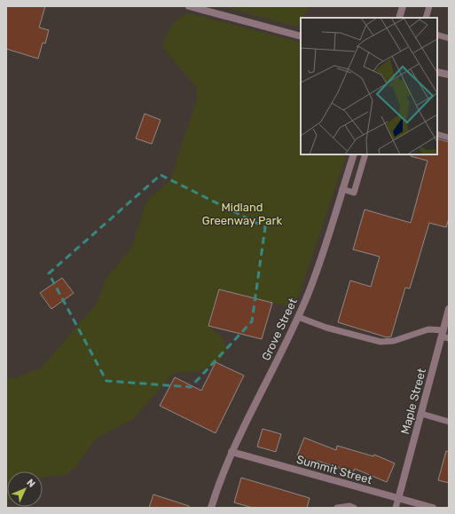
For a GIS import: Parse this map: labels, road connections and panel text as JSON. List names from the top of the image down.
{
  "streets": {
    "street": ["Grove Street", "Maple Street", "Summit Street"]
  },
  "crossings": [
    ["Grove Street", "Summit Street"],
    ["Maple Street", "Summit Street"]
  ],
  "parks": ["Midland Greenway Park"],
  "north": "top right"
}
